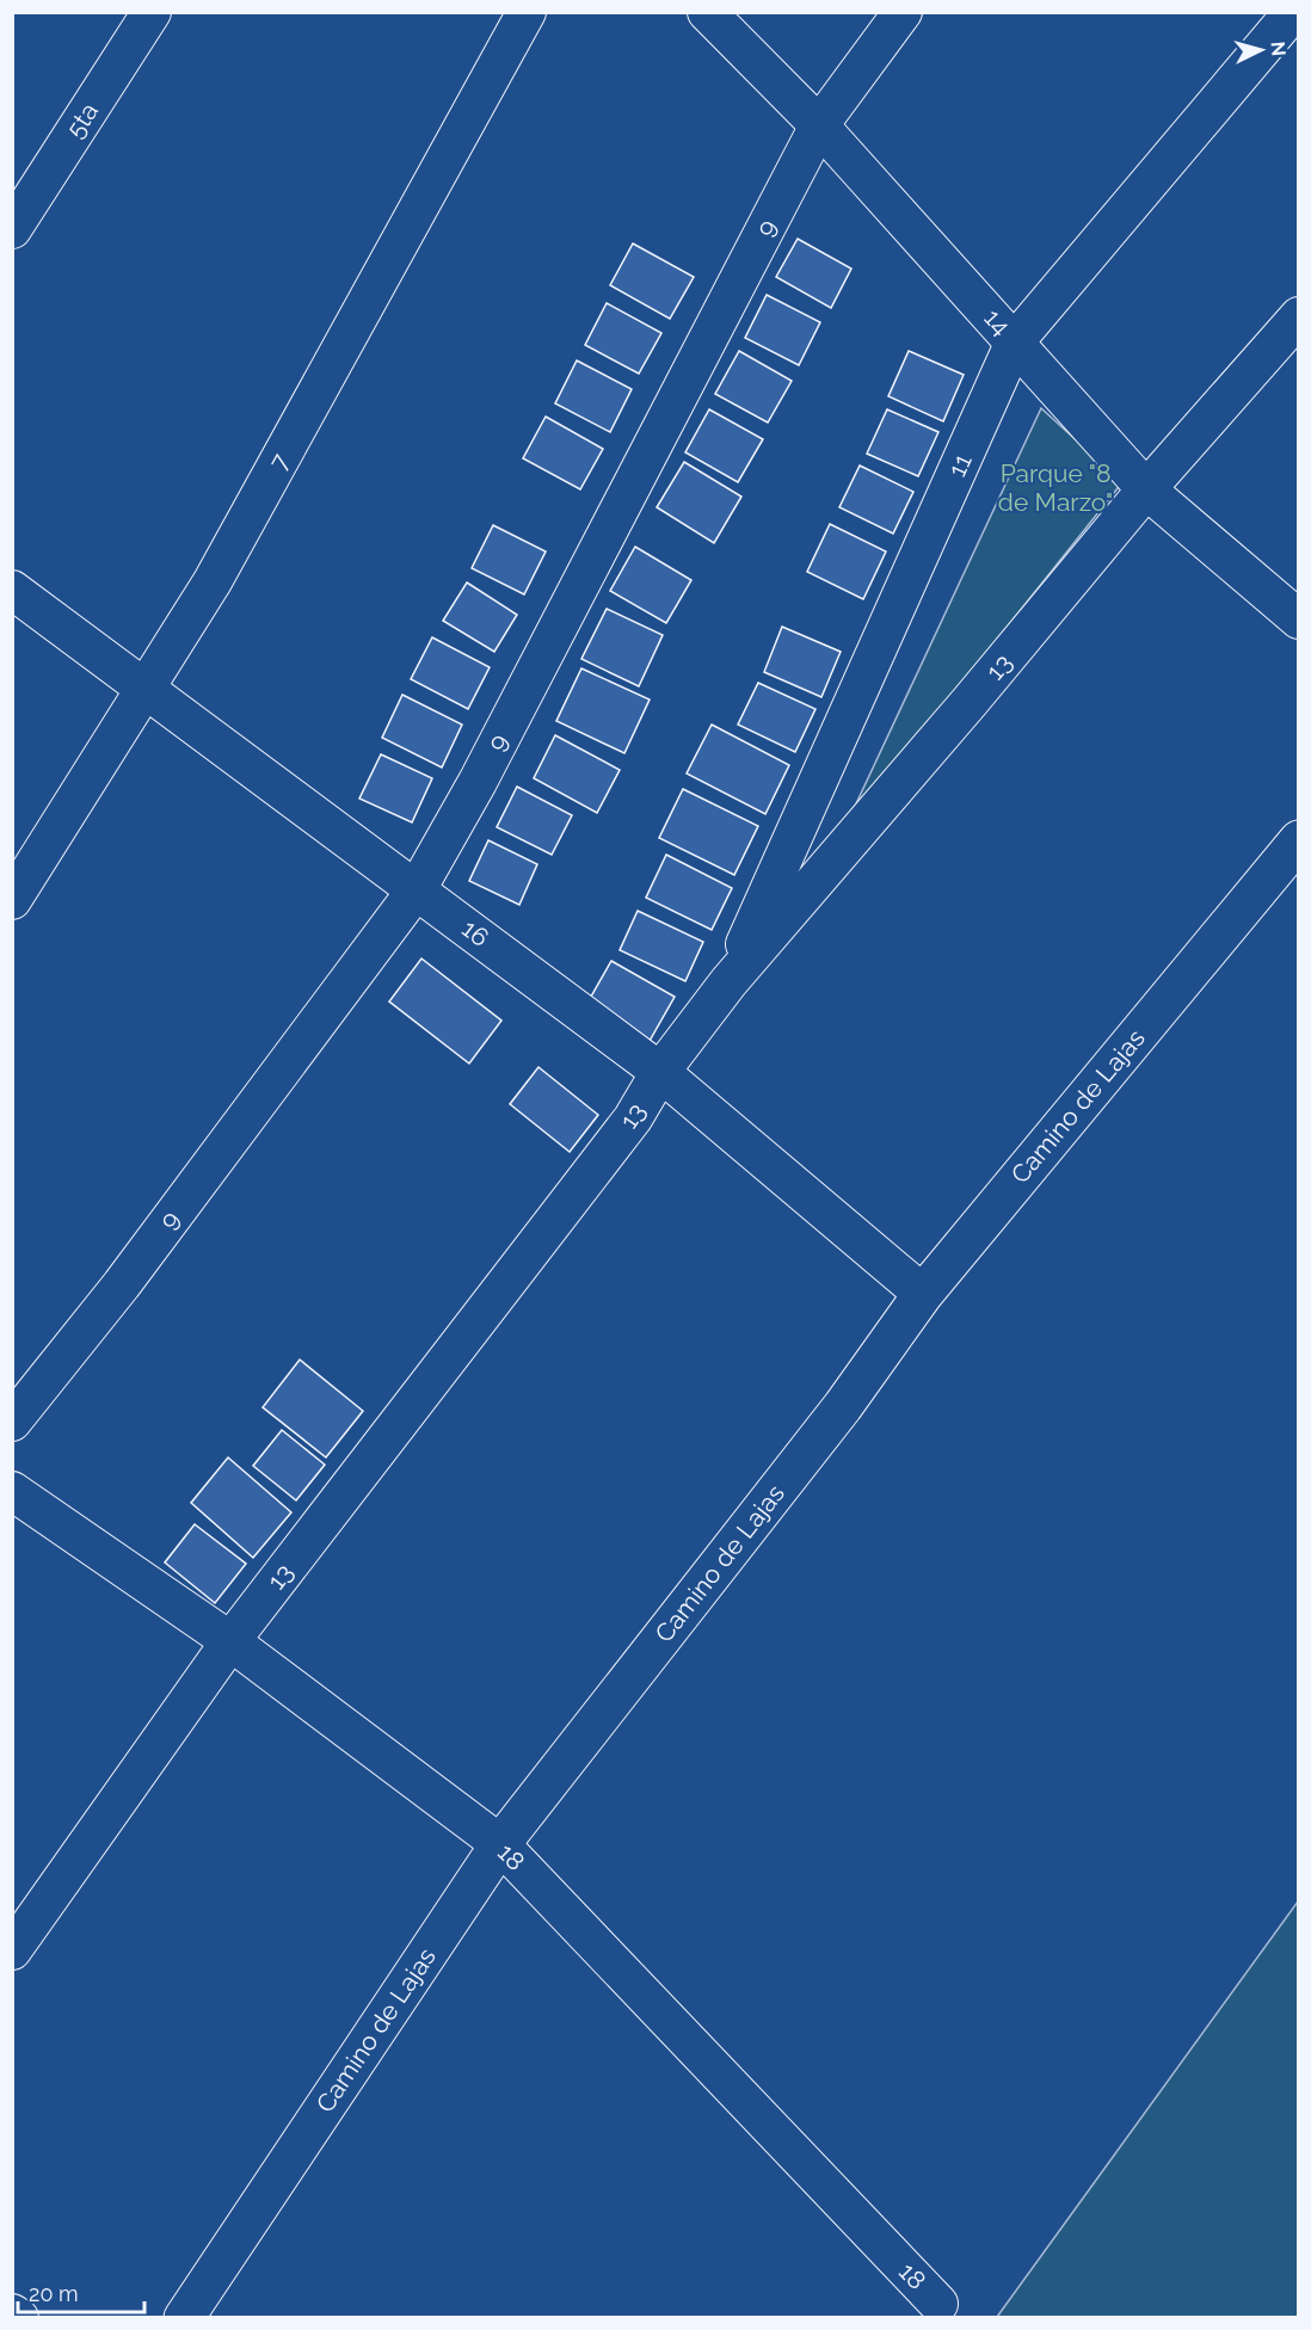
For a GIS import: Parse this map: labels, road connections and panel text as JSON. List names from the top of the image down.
{
  "streets": {
    "street": [
      "5ta",
      "9",
      "14",
      "7",
      "11",
      "13",
      "16",
      "Camino de Lajas",
      "18"
    ]
  },
  "crossings": [
    ["9", "14"],
    ["9", "16"],
    ["14", "11"],
    ["14", "13"],
    ["7", "16"],
    ["11", "13"],
    ["13", "16"],
    ["13", "18"],
    ["16", "Camino de Lajas"],
    ["Camino de Lajas", "18"]
  ],
  "parks": ["Parque \"8 de Marzo\""],
  "scale_bar": "20 m",
  "north": "right"
}
